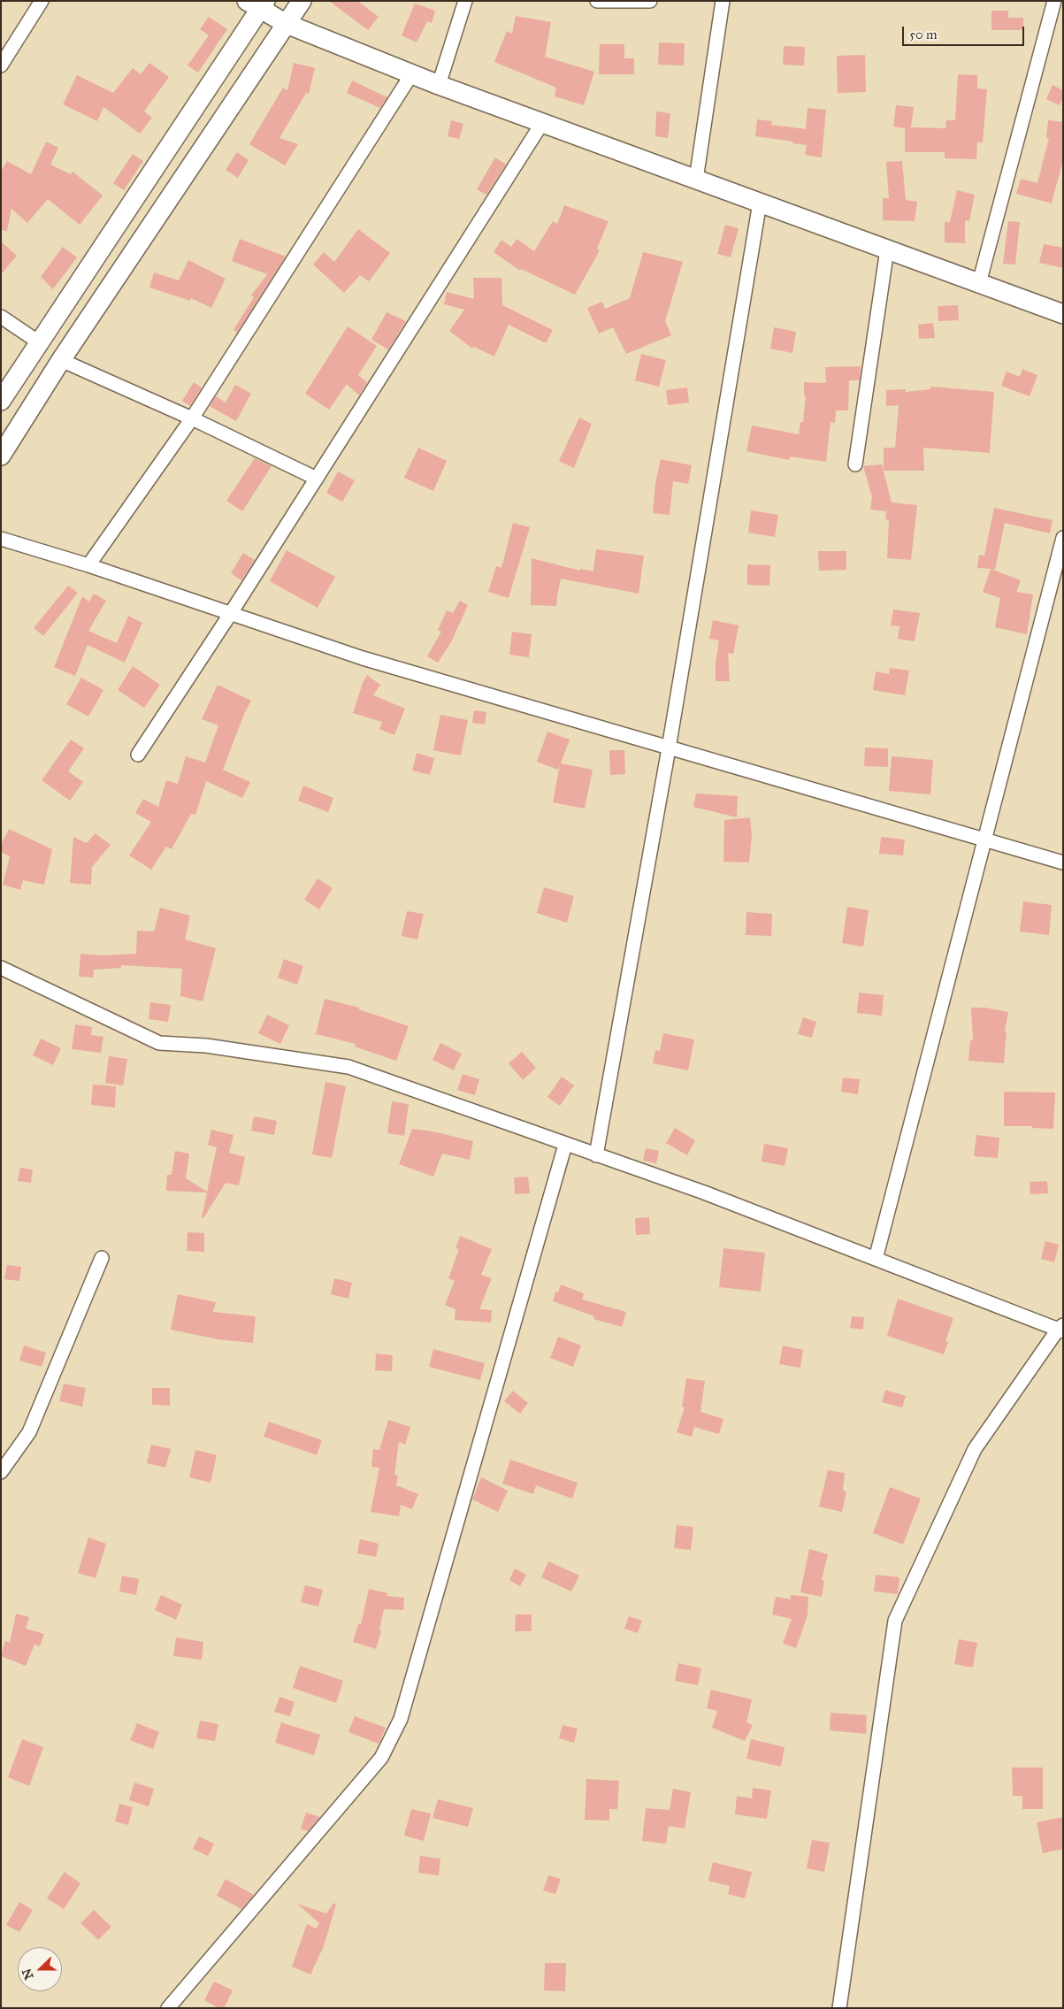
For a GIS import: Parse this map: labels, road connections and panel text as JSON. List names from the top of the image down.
{
  "scale_bar": "50 m",
  "north": "left"
}
